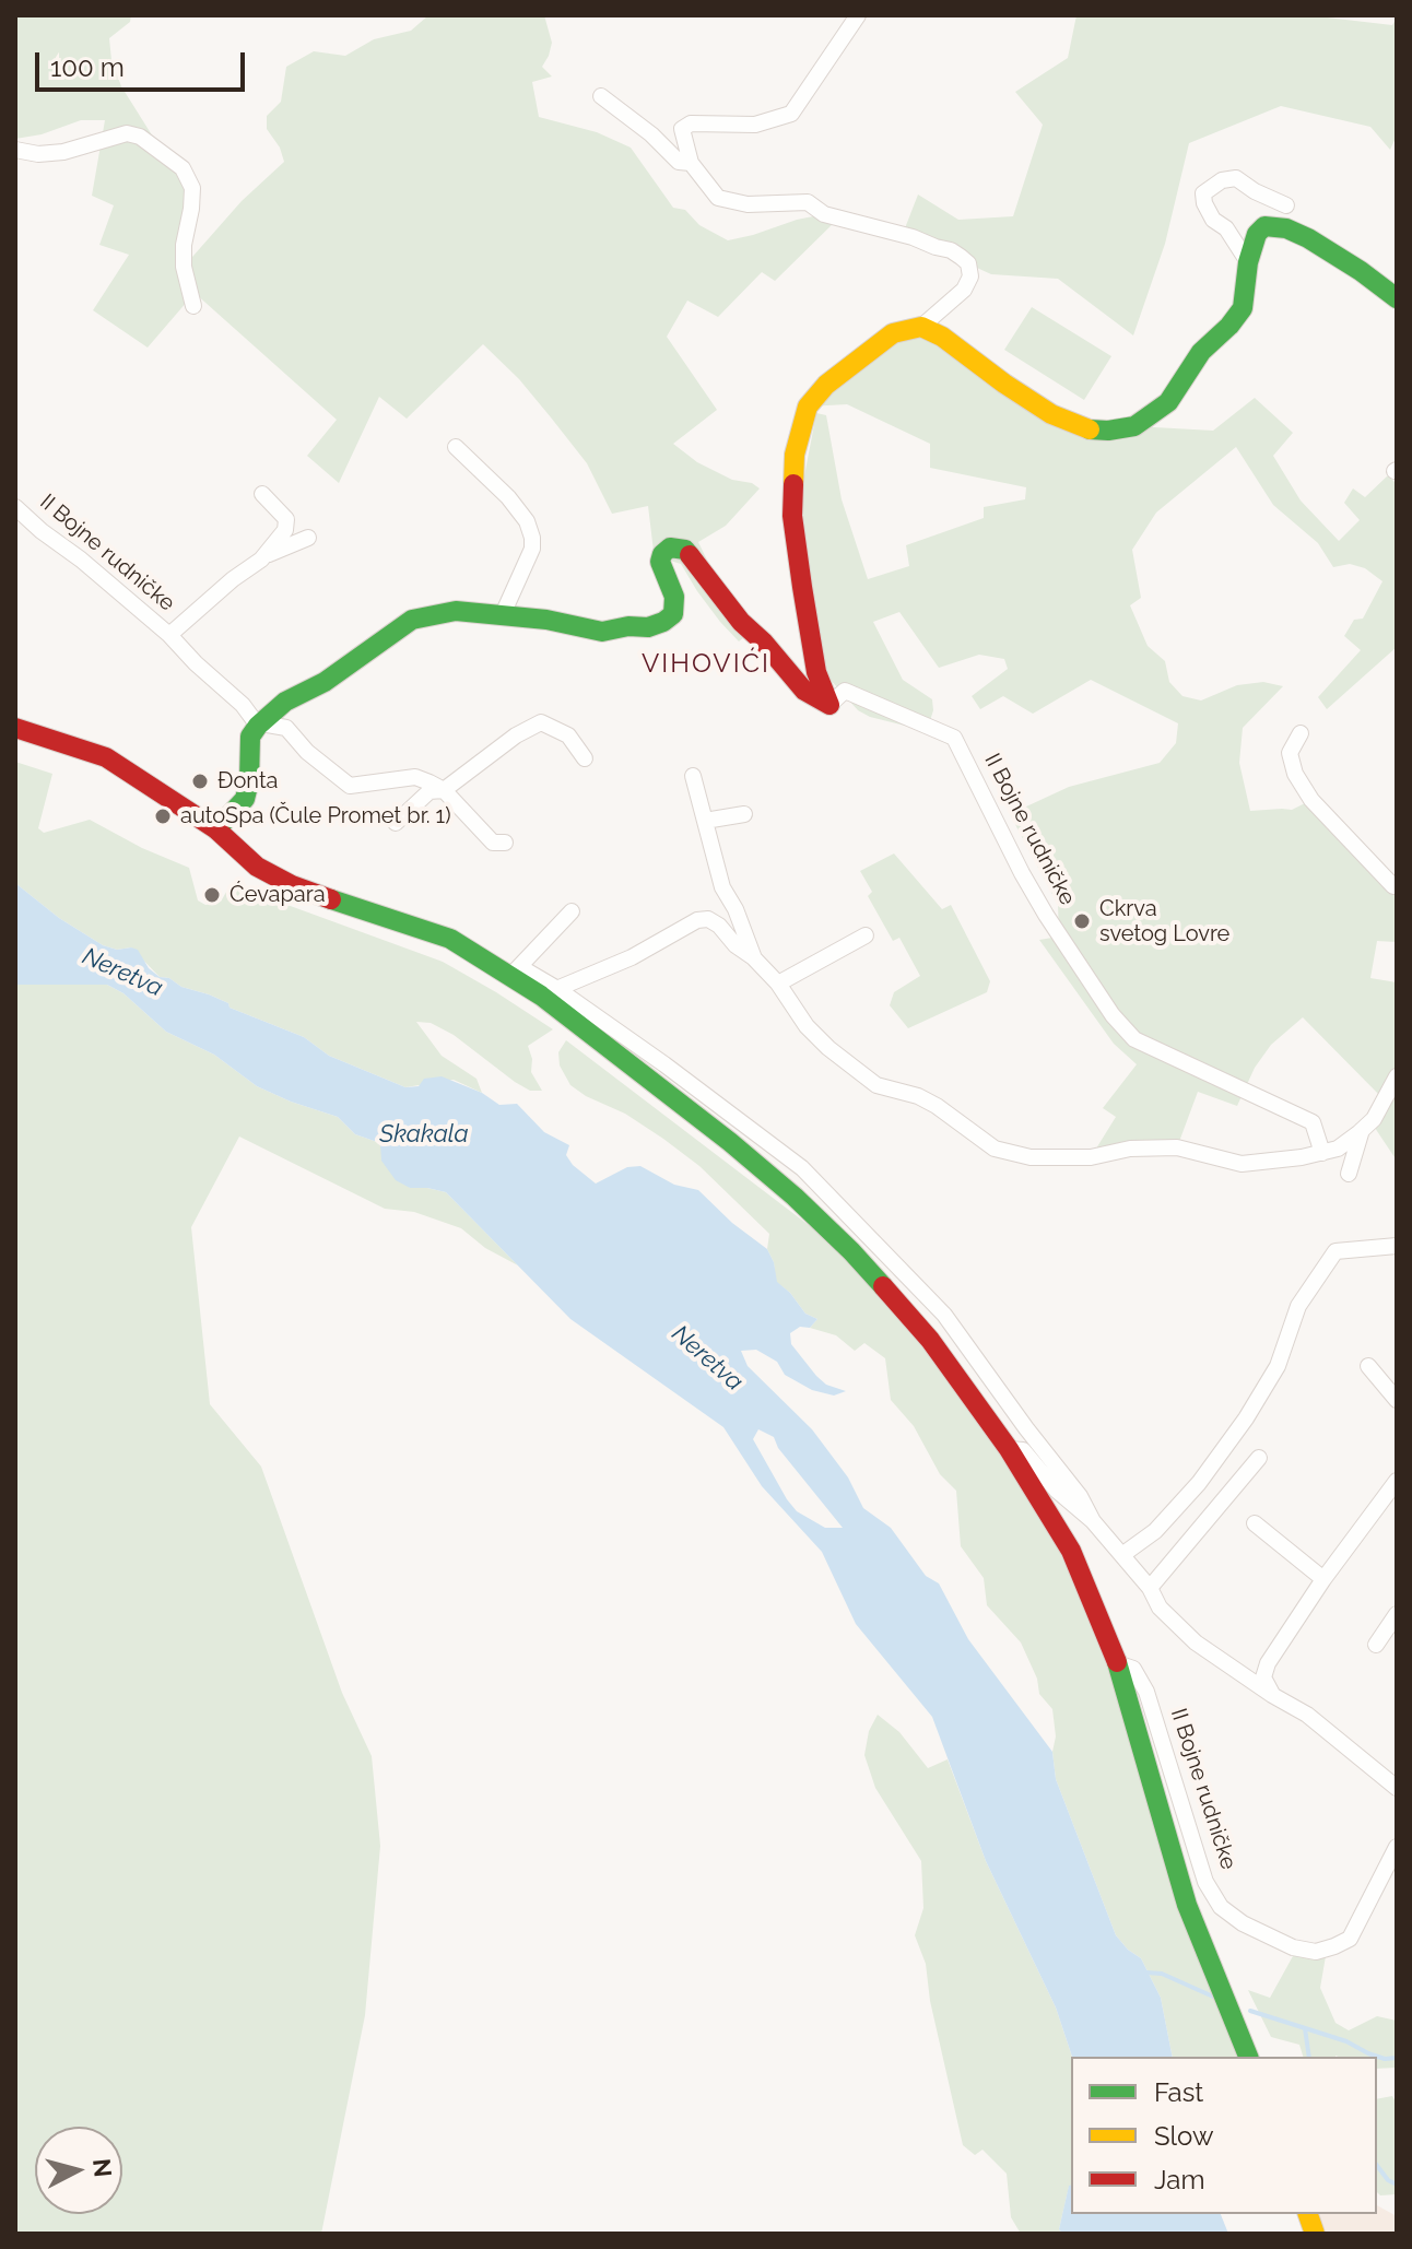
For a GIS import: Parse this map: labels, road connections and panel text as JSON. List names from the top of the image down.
{
  "streets": {
    "street": ["II Bojne rudničke"]
  },
  "districts": ["VIHOVIĆI"],
  "water": ["Neretva", "Skakala"],
  "places": [
    "Đonta",
    "autoSpa (Čule Promet br. 1)",
    "Ćevapara",
    "Ckrva svetog Lovre"
  ],
  "legend": ["Fast", "Slow", "Jam"],
  "scale_bar": "100 m",
  "north": "right"
}
